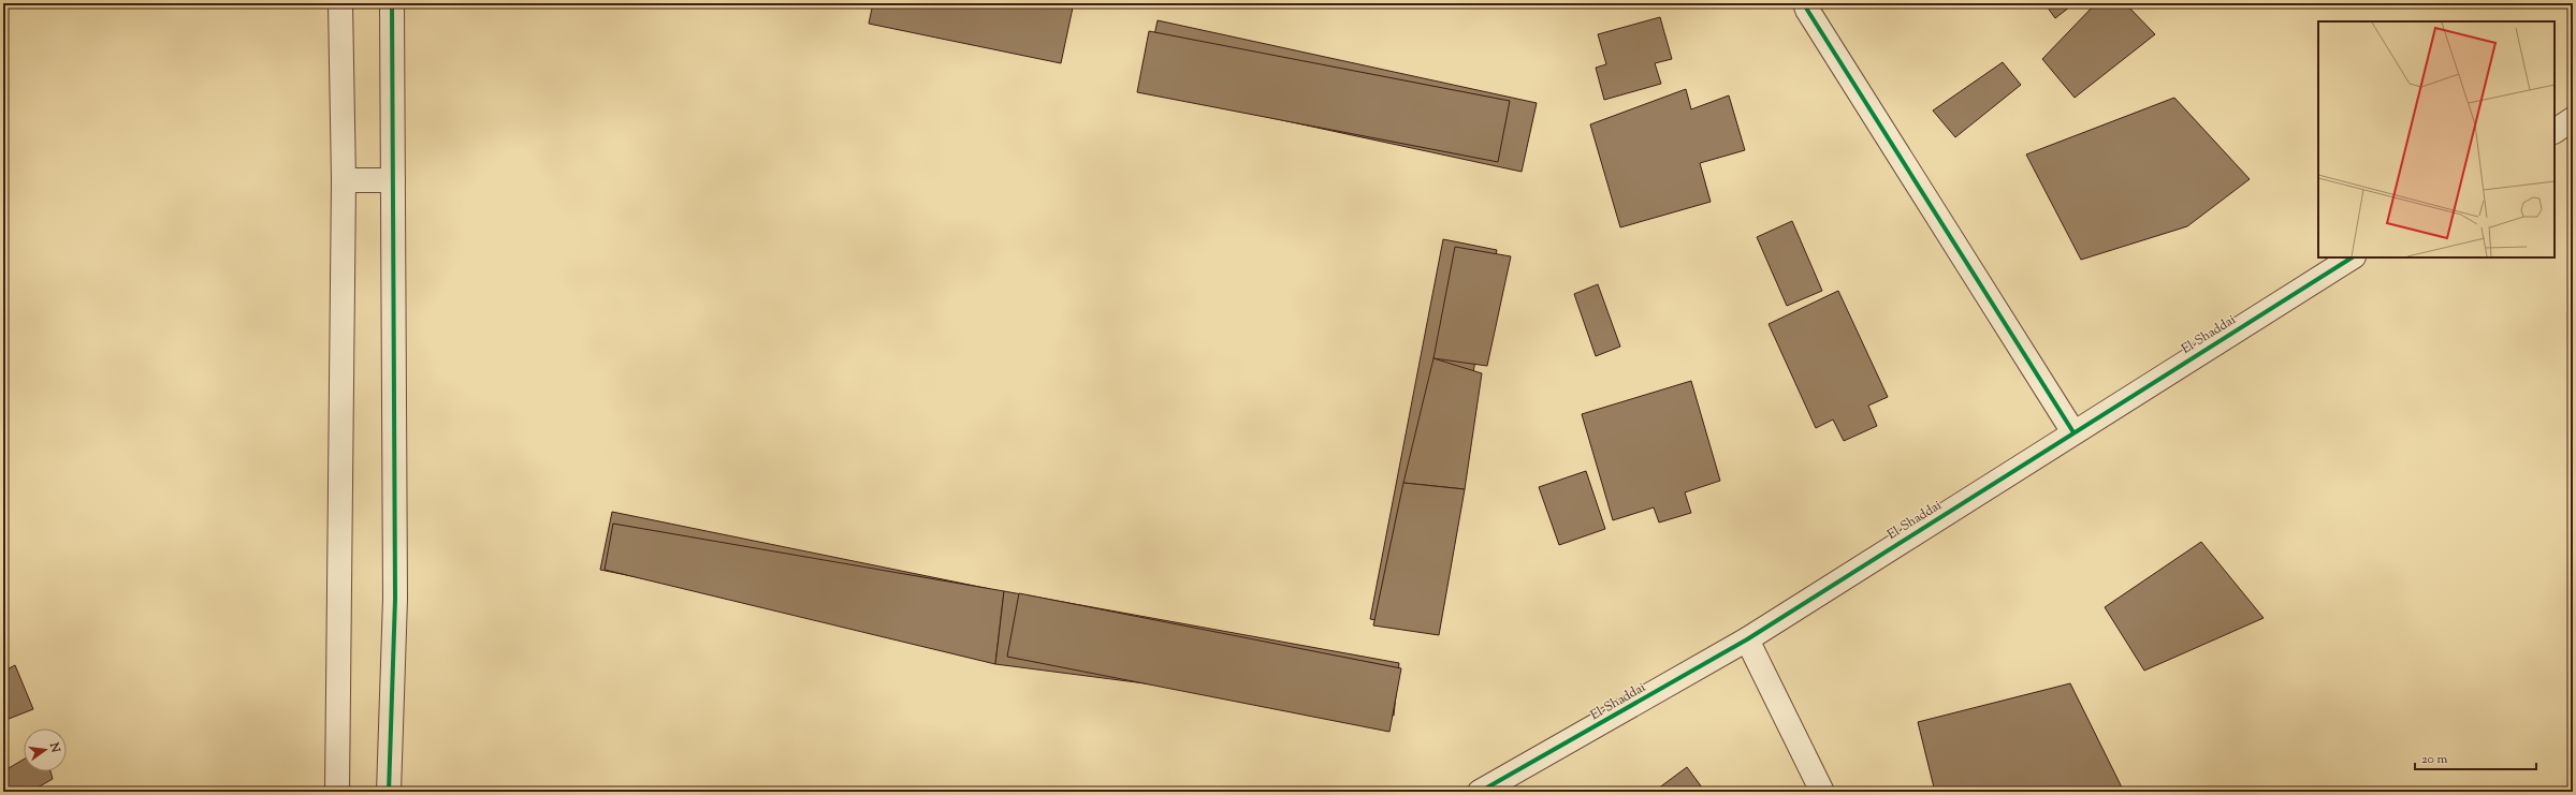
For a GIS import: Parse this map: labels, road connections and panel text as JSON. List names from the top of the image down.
{
  "streets": {
    "street": ["El-Shaddai"]
  },
  "scale_bar": "20 m",
  "north": "right"
}
